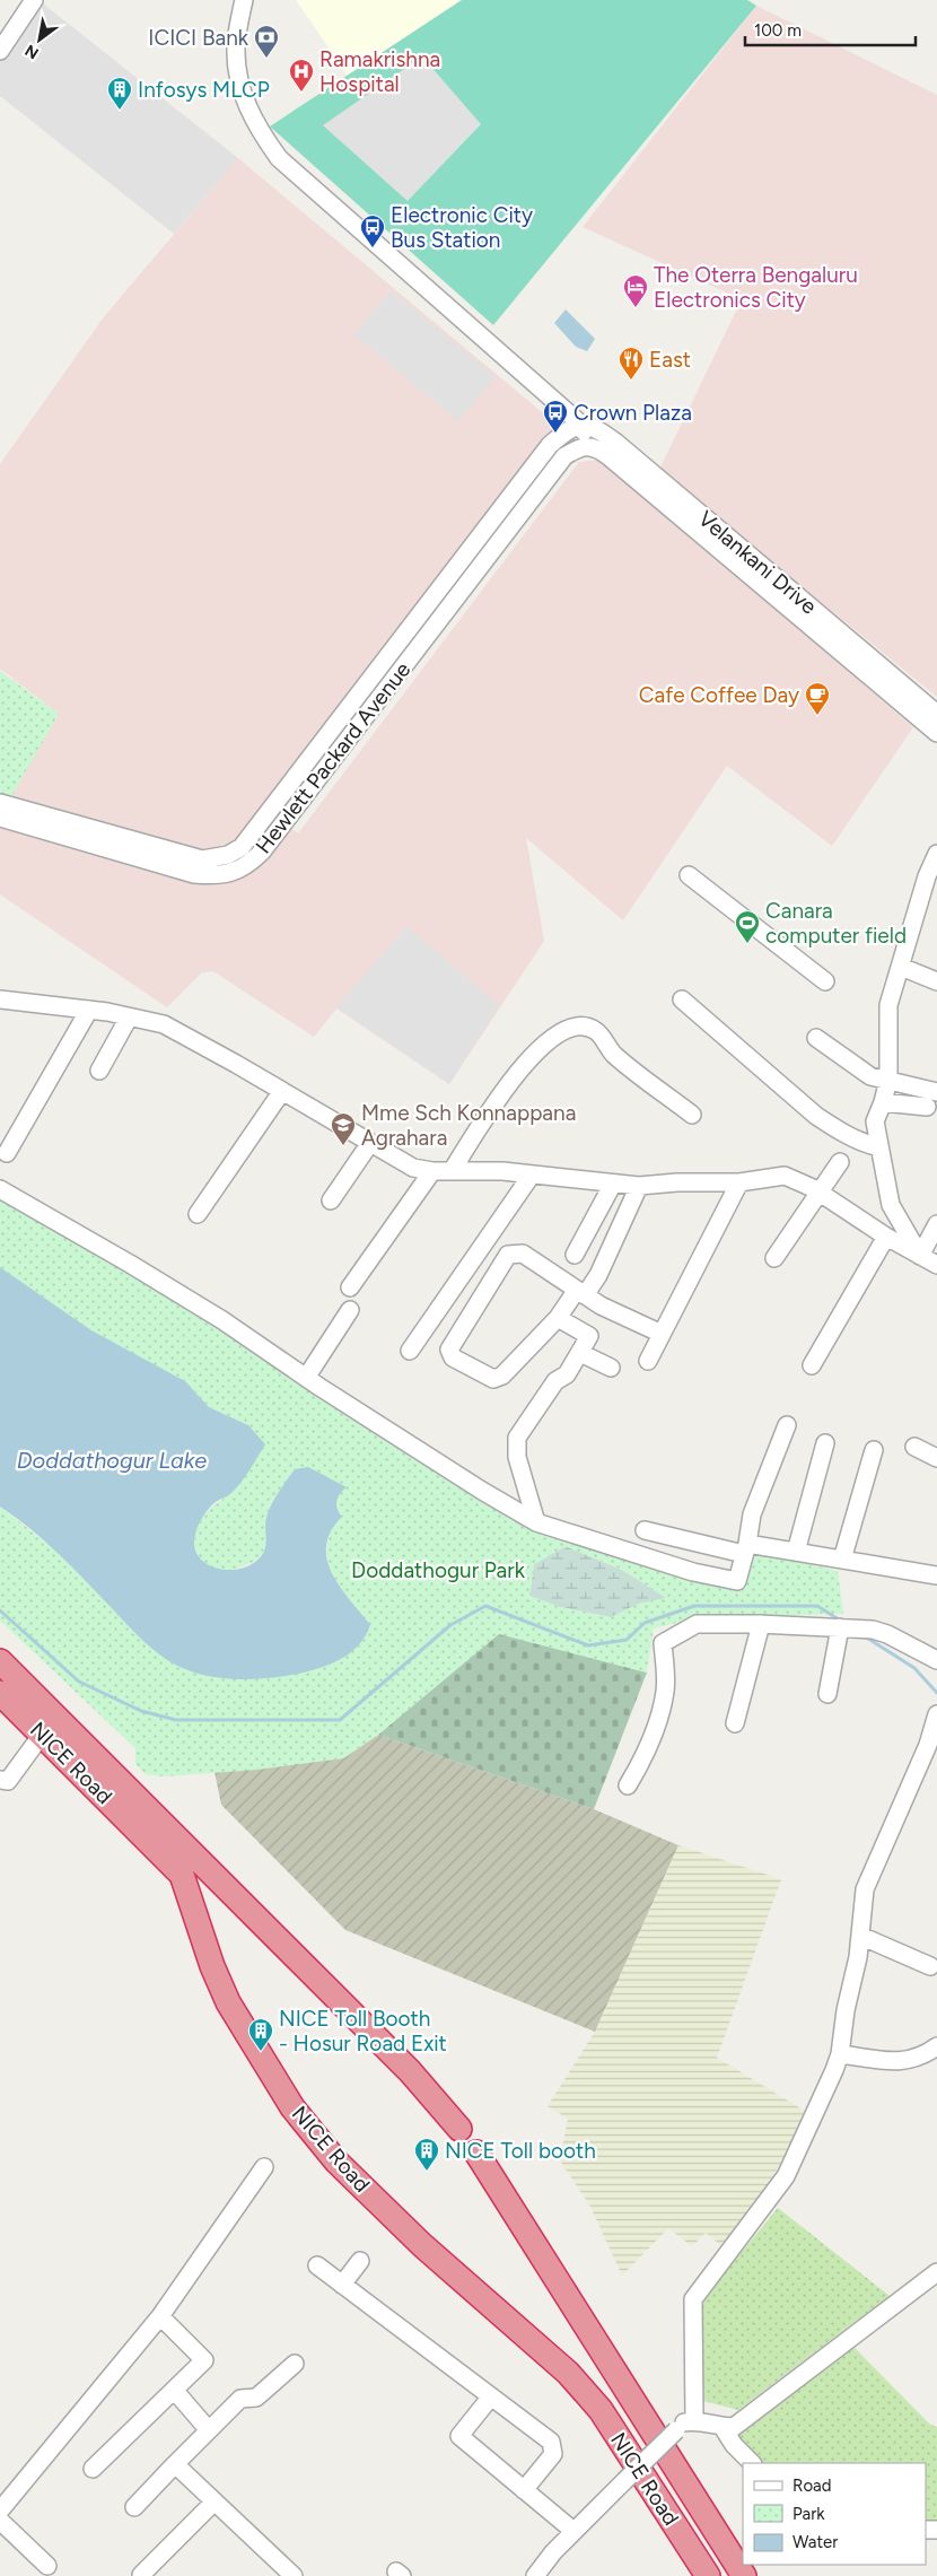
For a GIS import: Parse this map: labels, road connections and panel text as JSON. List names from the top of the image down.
{
  "streets": {
    "highway": ["NICE Road"],
    "street": ["Velankani Drive", "Hewlett Packard Avenue"]
  },
  "crossings": [
    ["Velankani Drive", "Hewlett Packard Avenue"]
  ],
  "water": ["Doddathogur Lake"],
  "parks": ["Doddathogur Park"],
  "places": {
    "bank": ["ICICI Bank"],
    "hospital": ["Ramakrishna Hospital"],
    "building": ["Infosys MLCP", "NICE Toll Booth - Hosur Road Exit", "NICE Toll booth"],
    "bus stop": ["Electronic City Bus Station", "Crown Plaza"],
    "hotel": ["The Oterra Bengaluru Electronics City"],
    "restaurant": ["East"],
    "cafe": ["Cafe Coffee Day"],
    "sports": ["Canara computer field"],
    "school or university": ["Mme Sch Konnappana Agrahara"]
  },
  "legend": ["Road", "Park", "Water"],
  "scale_bar": "100 m",
  "north": "bottom left"
}
